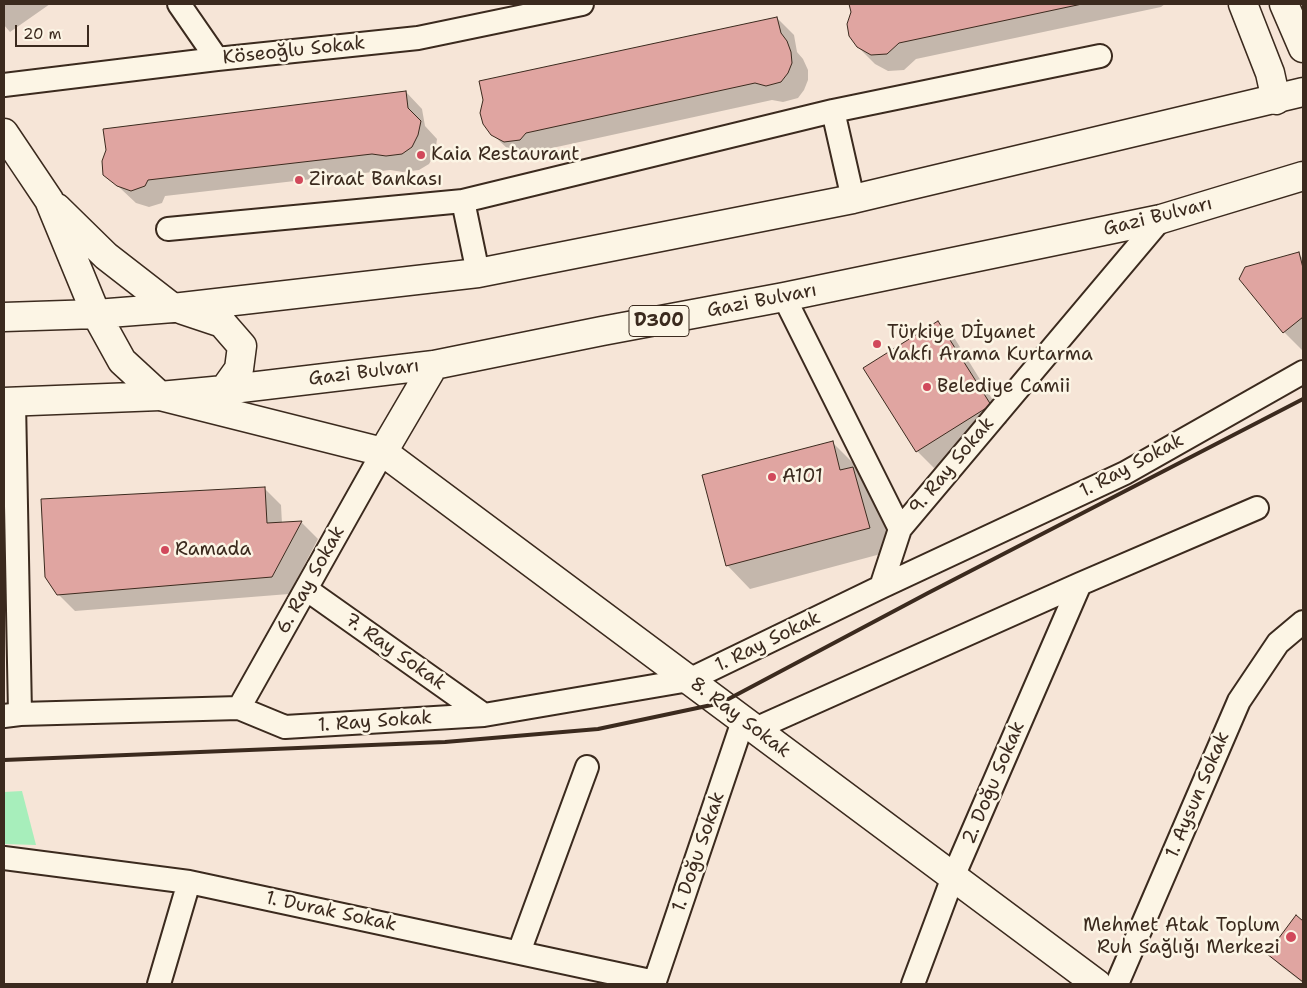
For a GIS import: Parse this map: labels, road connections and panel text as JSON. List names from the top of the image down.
{
  "streets": {
    "main road": ["Gazi Bulvarı", "D300", "8. Ray Sokak"],
    "street": [
      "Köseoğlu Sokak",
      "9. Ray Sokak",
      "1. Ray Sokak",
      "6. Ray Sokak",
      "7. Ray Sokak",
      "2. Doğu Sokak",
      "1. Aysun Sokak",
      "1. Doğu Sokak",
      "1. Durak Sokak"
    ]
  },
  "crossings": [
    ["Gazi Bulvarı", "9. Ray Sokak"],
    ["9. Ray Sokak", "1. Ray Sokak"],
    ["1. Ray Sokak", "6. Ray Sokak"],
    ["1. Ray Sokak", "7. Ray Sokak"],
    ["1. Ray Sokak", "8. Ray Sokak"],
    ["6. Ray Sokak", "7. Ray Sokak"],
    ["6. Ray Sokak", "8. Ray Sokak"],
    ["8. Ray Sokak", "2. Doğu Sokak"],
    ["8. Ray Sokak", "1. Doğu Sokak"],
    ["1. Doğu Sokak", "1. Durak Sokak"]
  ],
  "places": [
    "Kaia Restaurant",
    "Ziraat Bankası",
    "Türkiye Dİyanet Vakfı Arama Kurtarma",
    "Belediye Camii",
    "A101",
    "Ramada",
    "Mehmet Atak Toplum Ruh Sağlığı Merkezi"
  ],
  "scale_bar": "20 m"
}
